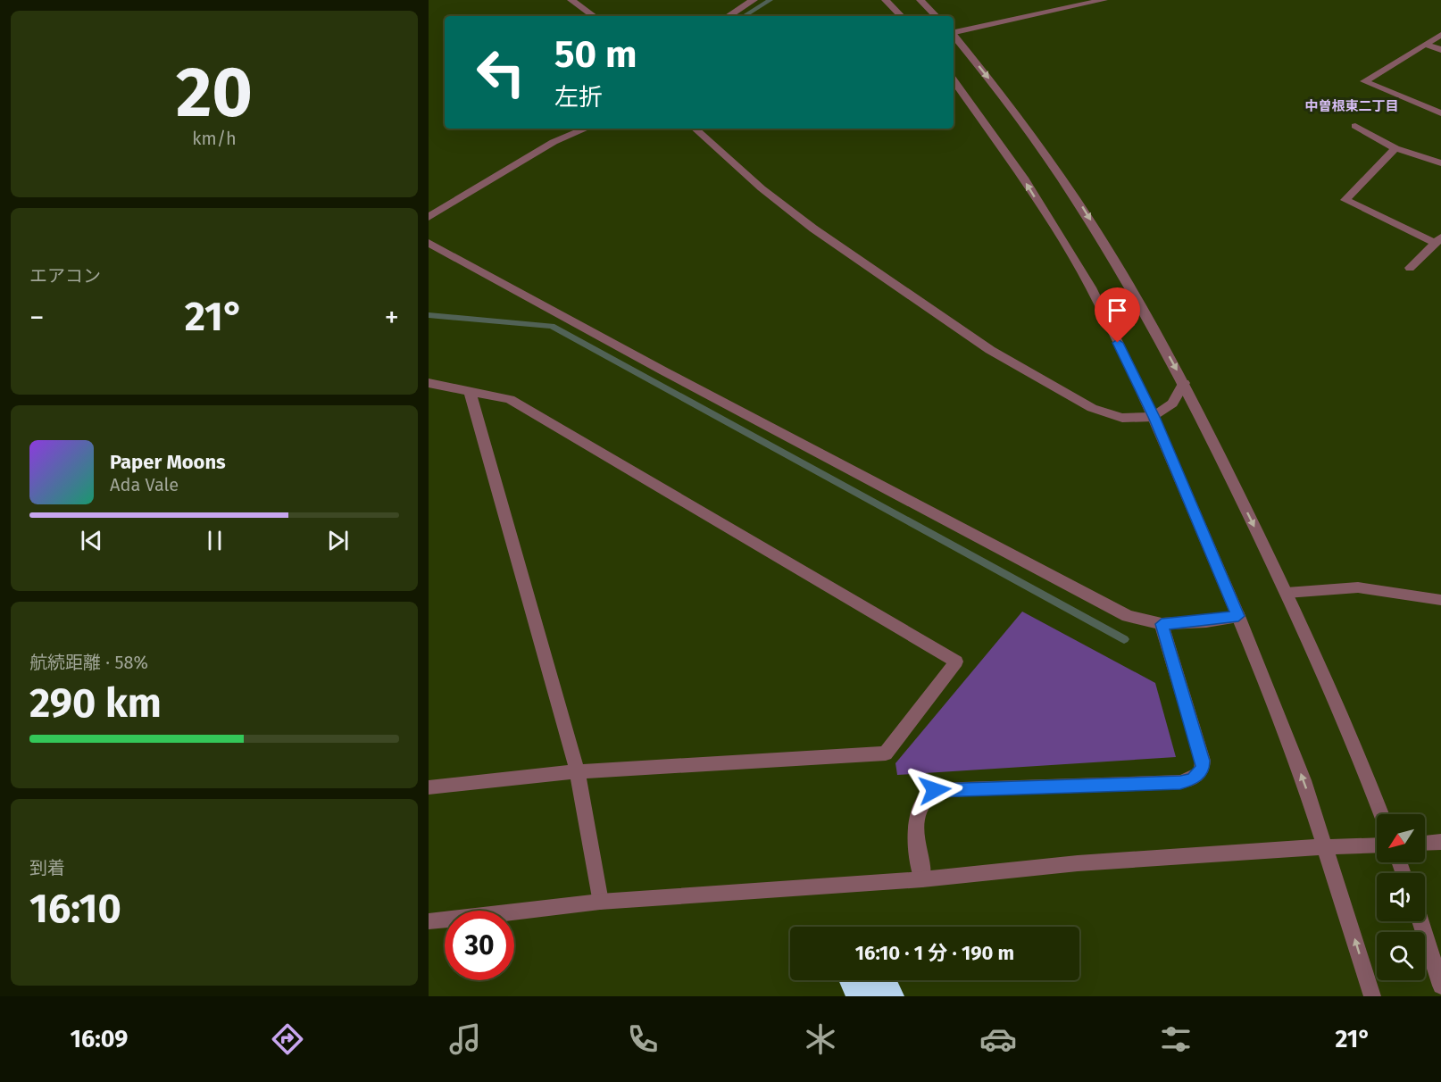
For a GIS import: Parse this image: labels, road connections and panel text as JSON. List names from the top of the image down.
{
  "districts": ["中曽根東二丁目"],
  "north": "bottom left",
  "page": {
    "tile": [
      ["20", "km/h"],
      "エアコン",
      ["航続距離 · 58%", "290 km"],
      ["到着", "16:10"]
    ],
    "turn": ["50 m", "左折"],
    "heat": ["−", "21°", "+"],
    "song": ["Paper Moons", "Ada Vale"],
    "limit": "30",
    "trip": "16:10 · 1 分 · 190 m",
    "tabs": ["16:09", "21°"]
  }
}
